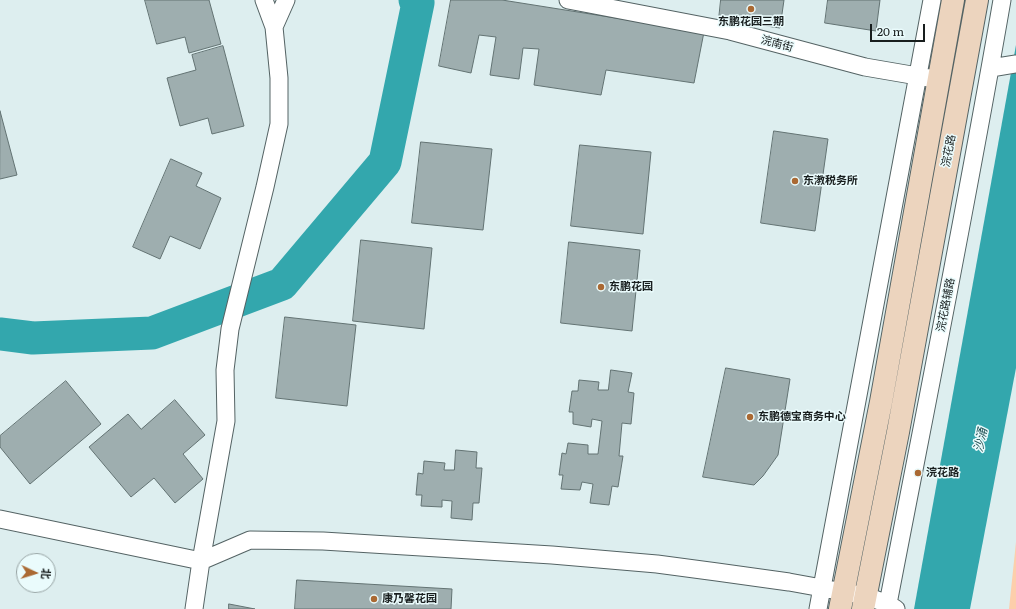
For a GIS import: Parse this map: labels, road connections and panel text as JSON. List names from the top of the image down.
{
  "streets": {
    "main road": ["浣花路"],
    "street": ["浣南街", "浣花路辅路"]
  },
  "crossings": [
    ["浣南街", "浣花路"]
  ],
  "water": ["沙涌"],
  "places": [
    "东鹏花园三期",
    "东漖税务所",
    "东鹏花园",
    "东鹏德宝商务中心",
    "浣花路",
    "康乃馨花园"
  ],
  "scale_bar": "20 m",
  "north": "right"
}
